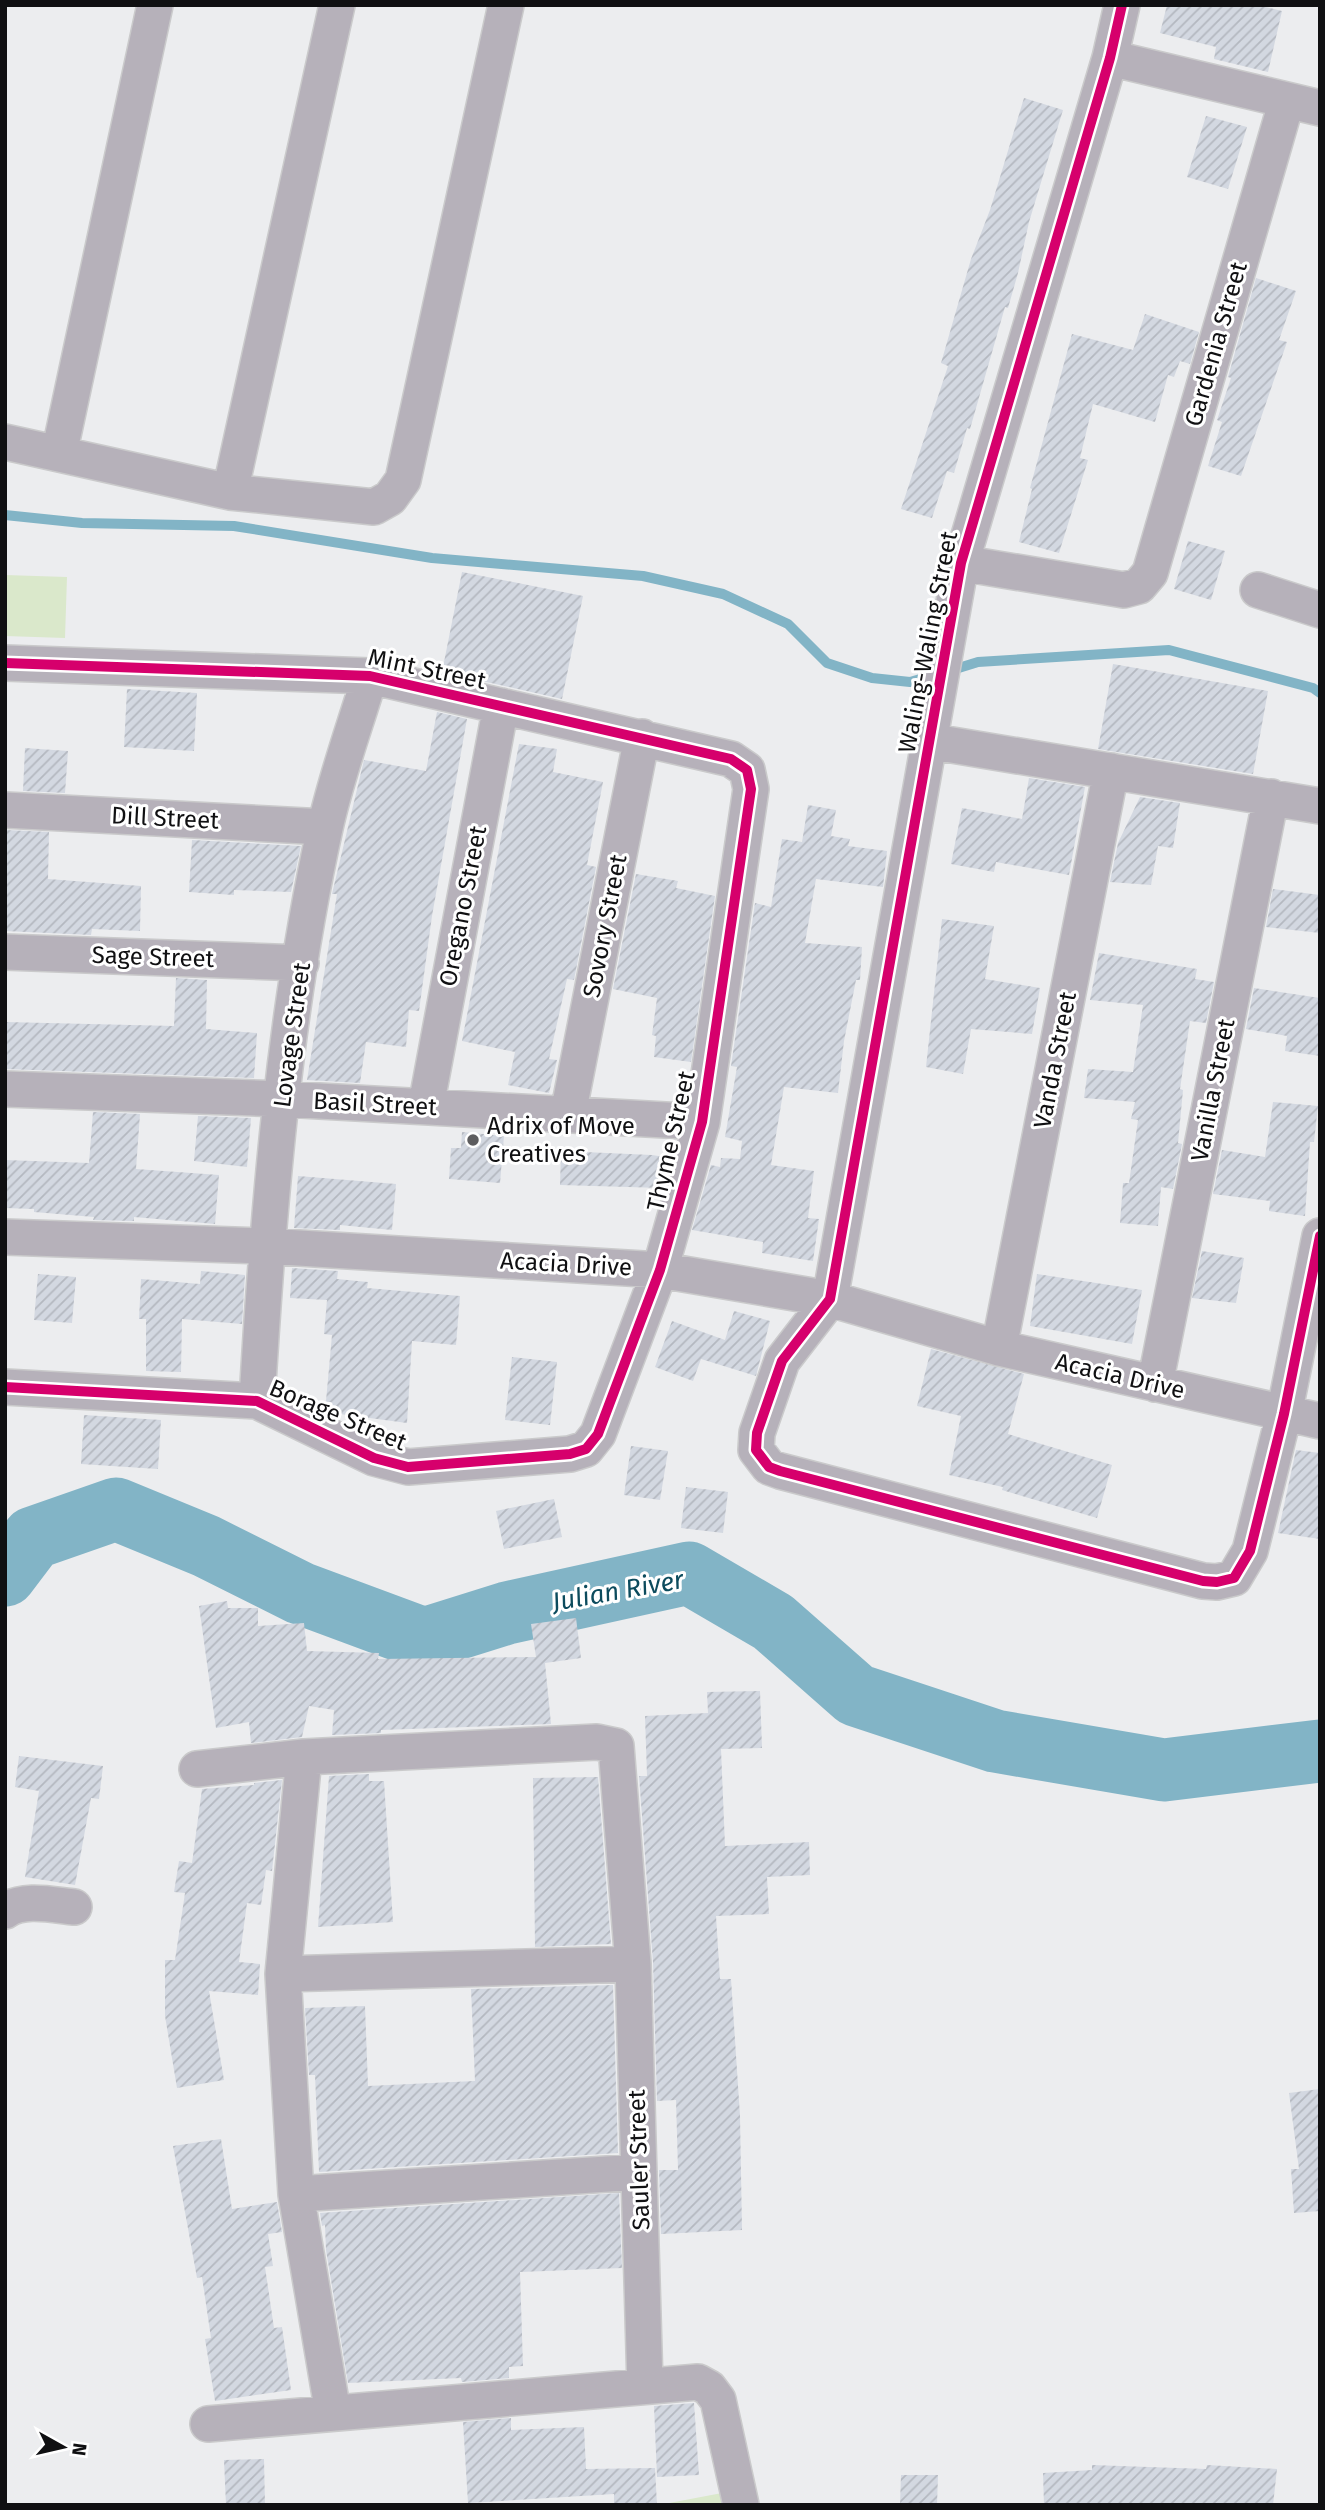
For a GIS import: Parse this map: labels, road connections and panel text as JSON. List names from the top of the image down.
{
  "streets": {
    "street": [
      "Gardenia Street",
      "Waling-Waling Street",
      "Mint Street",
      "Dill Street",
      "Oregano Street",
      "Sovory Street",
      "Sage Street",
      "Lovage Street",
      "Vanda Street",
      "Vanilla Street",
      "Basil Street",
      "Thyme Street",
      "Acacia Drive",
      "Borage Street",
      "Sauler Street"
    ]
  },
  "crossings": [
    ["Gardenia Street", "Waling-Waling Street"],
    ["Waling-Waling Street", "Acacia Drive"],
    ["Mint Street", "Oregano Street"],
    ["Mint Street", "Sovory Street"],
    ["Mint Street", "Lovage Street"],
    ["Mint Street", "Thyme Street"],
    ["Dill Street", "Lovage Street"],
    ["Oregano Street", "Basil Street"],
    ["Sovory Street", "Basil Street"],
    ["Sage Street", "Lovage Street"],
    ["Lovage Street", "Basil Street"],
    ["Lovage Street", "Acacia Drive"],
    ["Lovage Street", "Borage Street"],
    ["Vanda Street", "Acacia Drive"],
    ["Vanilla Street", "Acacia Drive"],
    ["Basil Street", "Thyme Street"],
    ["Thyme Street", "Acacia Drive"],
    ["Thyme Street", "Borage Street"]
  ],
  "water": ["Julian River"],
  "places": ["Adrix of Move Creatives"],
  "north": "right"
}
